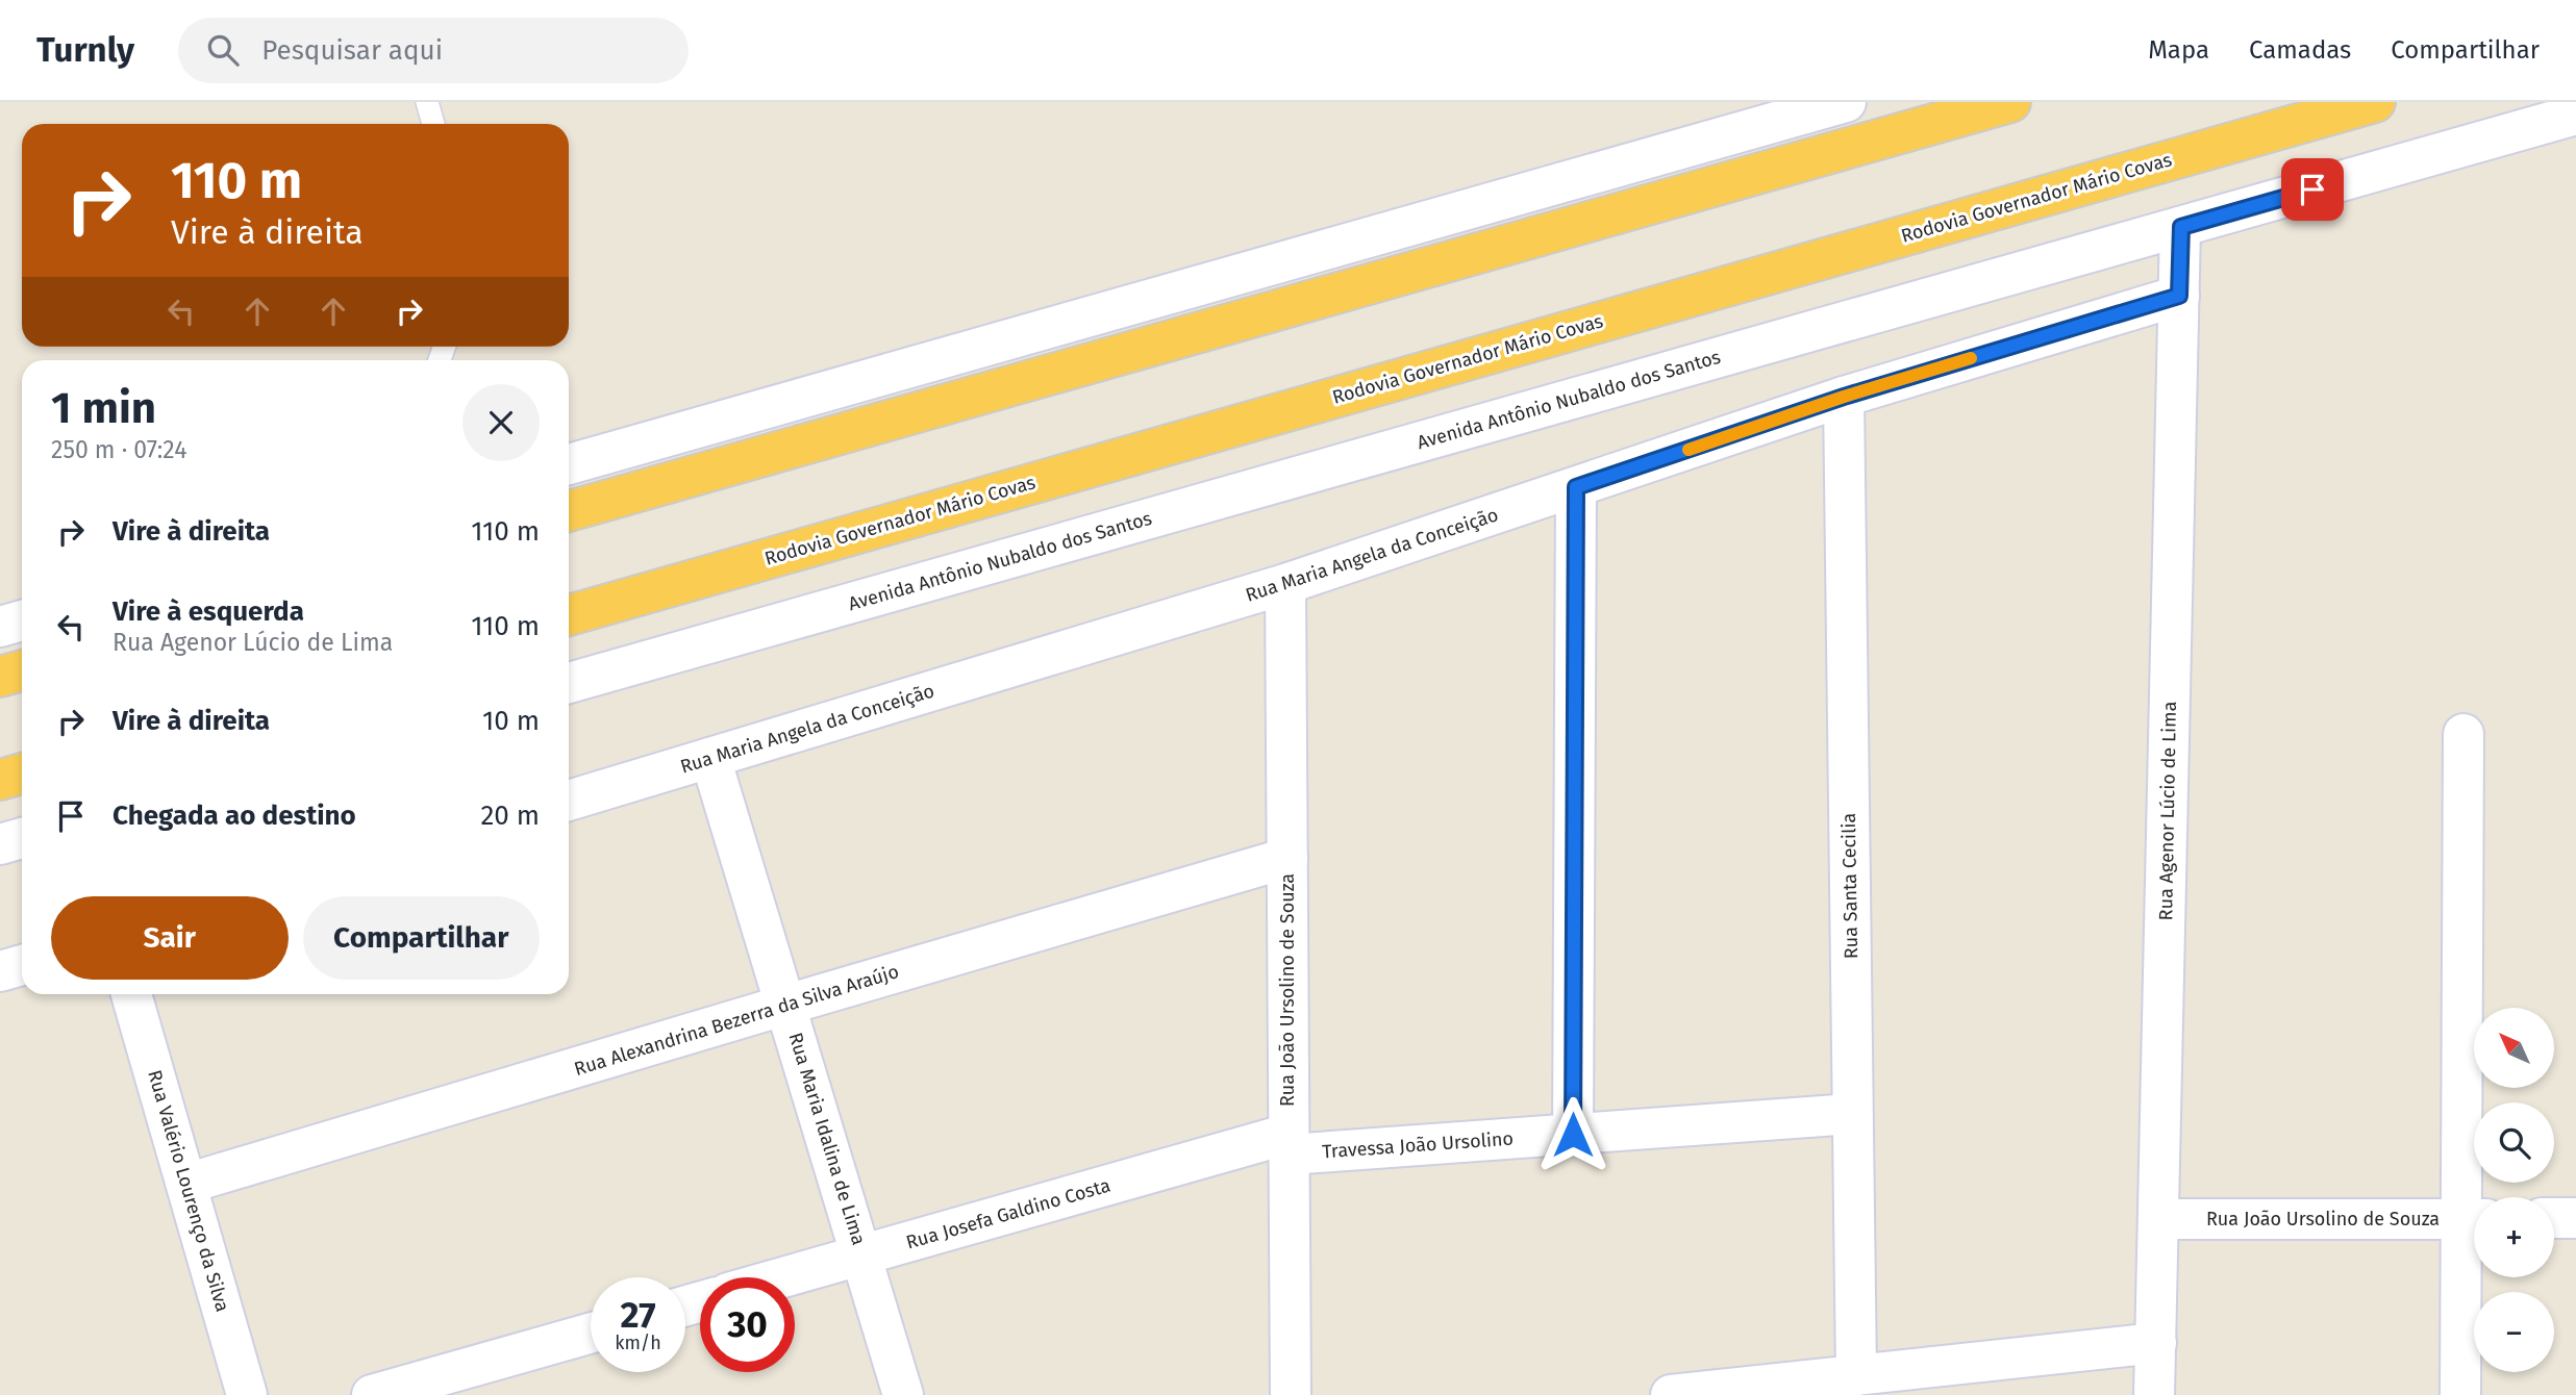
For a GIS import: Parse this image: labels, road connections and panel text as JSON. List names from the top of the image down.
{
  "streets": {
    "highway": ["Rodovia Governador Mário Covas"],
    "street": [
      "Avenida Antônio Nubaldo dos Santos",
      "Rua Maria Angela da Conceição",
      "Rua Agenor Lúcio de Lima",
      "Rua Santa Cecilia",
      "Rua João Ursolino de Souza",
      "Rua Alexandrina Bezerra da Silva Araújo",
      "Rua Maria Idalina de Lima",
      "Travessa João Ursolino",
      "Rua Valério Lourenço da Silva",
      "Rua Josefa Galdino Costa"
    ]
  },
  "crossings": [
    ["Avenida Antônio Nubaldo dos Santos", "Rua Agenor Lúcio de Lima"],
    ["Rua Maria Angela da Conceição", "Rua Agenor Lúcio de Lima"],
    ["Rua Maria Angela da Conceição", "Rua Santa Cecilia"],
    ["Rua Maria Angela da Conceição", "Rua João Ursolino de Souza"],
    ["Rua Maria Angela da Conceição", "Rua Maria Idalina de Lima"],
    ["Rua Agenor Lúcio de Lima", "Rua João Ursolino de Souza"],
    ["Rua Santa Cecilia", "Travessa João Ursolino"],
    ["Rua João Ursolino de Souza", "Rua Alexandrina Bezerra da Silva Araújo"],
    ["Rua João Ursolino de Souza", "Travessa João Ursolino"],
    ["Rua João Ursolino de Souza", "Rua Josefa Galdino Costa"],
    ["Rua Alexandrina Bezerra da Silva Araújo", "Rua Maria Idalina de Lima"],
    ["Rua Alexandrina Bezerra da Silva Araújo", "Rua Valério Lourenço da Silva"],
    ["Rua Maria Idalina de Lima", "Rua Josefa Galdino Costa"],
    ["Travessa João Ursolino", "Rua Josefa Galdino Costa"]
  ],
  "north": "top left",
  "page": {
    "header": "Turnly",
    "search": "Pesquisar aqui",
    "nav": ["Mapa", "Camadas", "Compartilhar"],
    "turn": ["110 m", "Vire à direita"],
    "heading": ["1 min", "250 m · 07:24"],
    "list": [
      {
        "name": "Vire à direita",
        "value": "110 m"
      },
      {
        "name": "Vire à esquerda",
        "note": "Rua Agenor Lúcio de Lima",
        "value": "110 m"
      },
      {
        "name": "Vire à direita",
        "value": "10 m"
      },
      {
        "name": "Chegada ao destino",
        "value": "20 m"
      }
    ],
    "buttons": ["Sair", "Compartilhar"],
    "map_buttons": ["+", "−"],
    "speed": "27 km/h",
    "limit": "30"
  }
}
